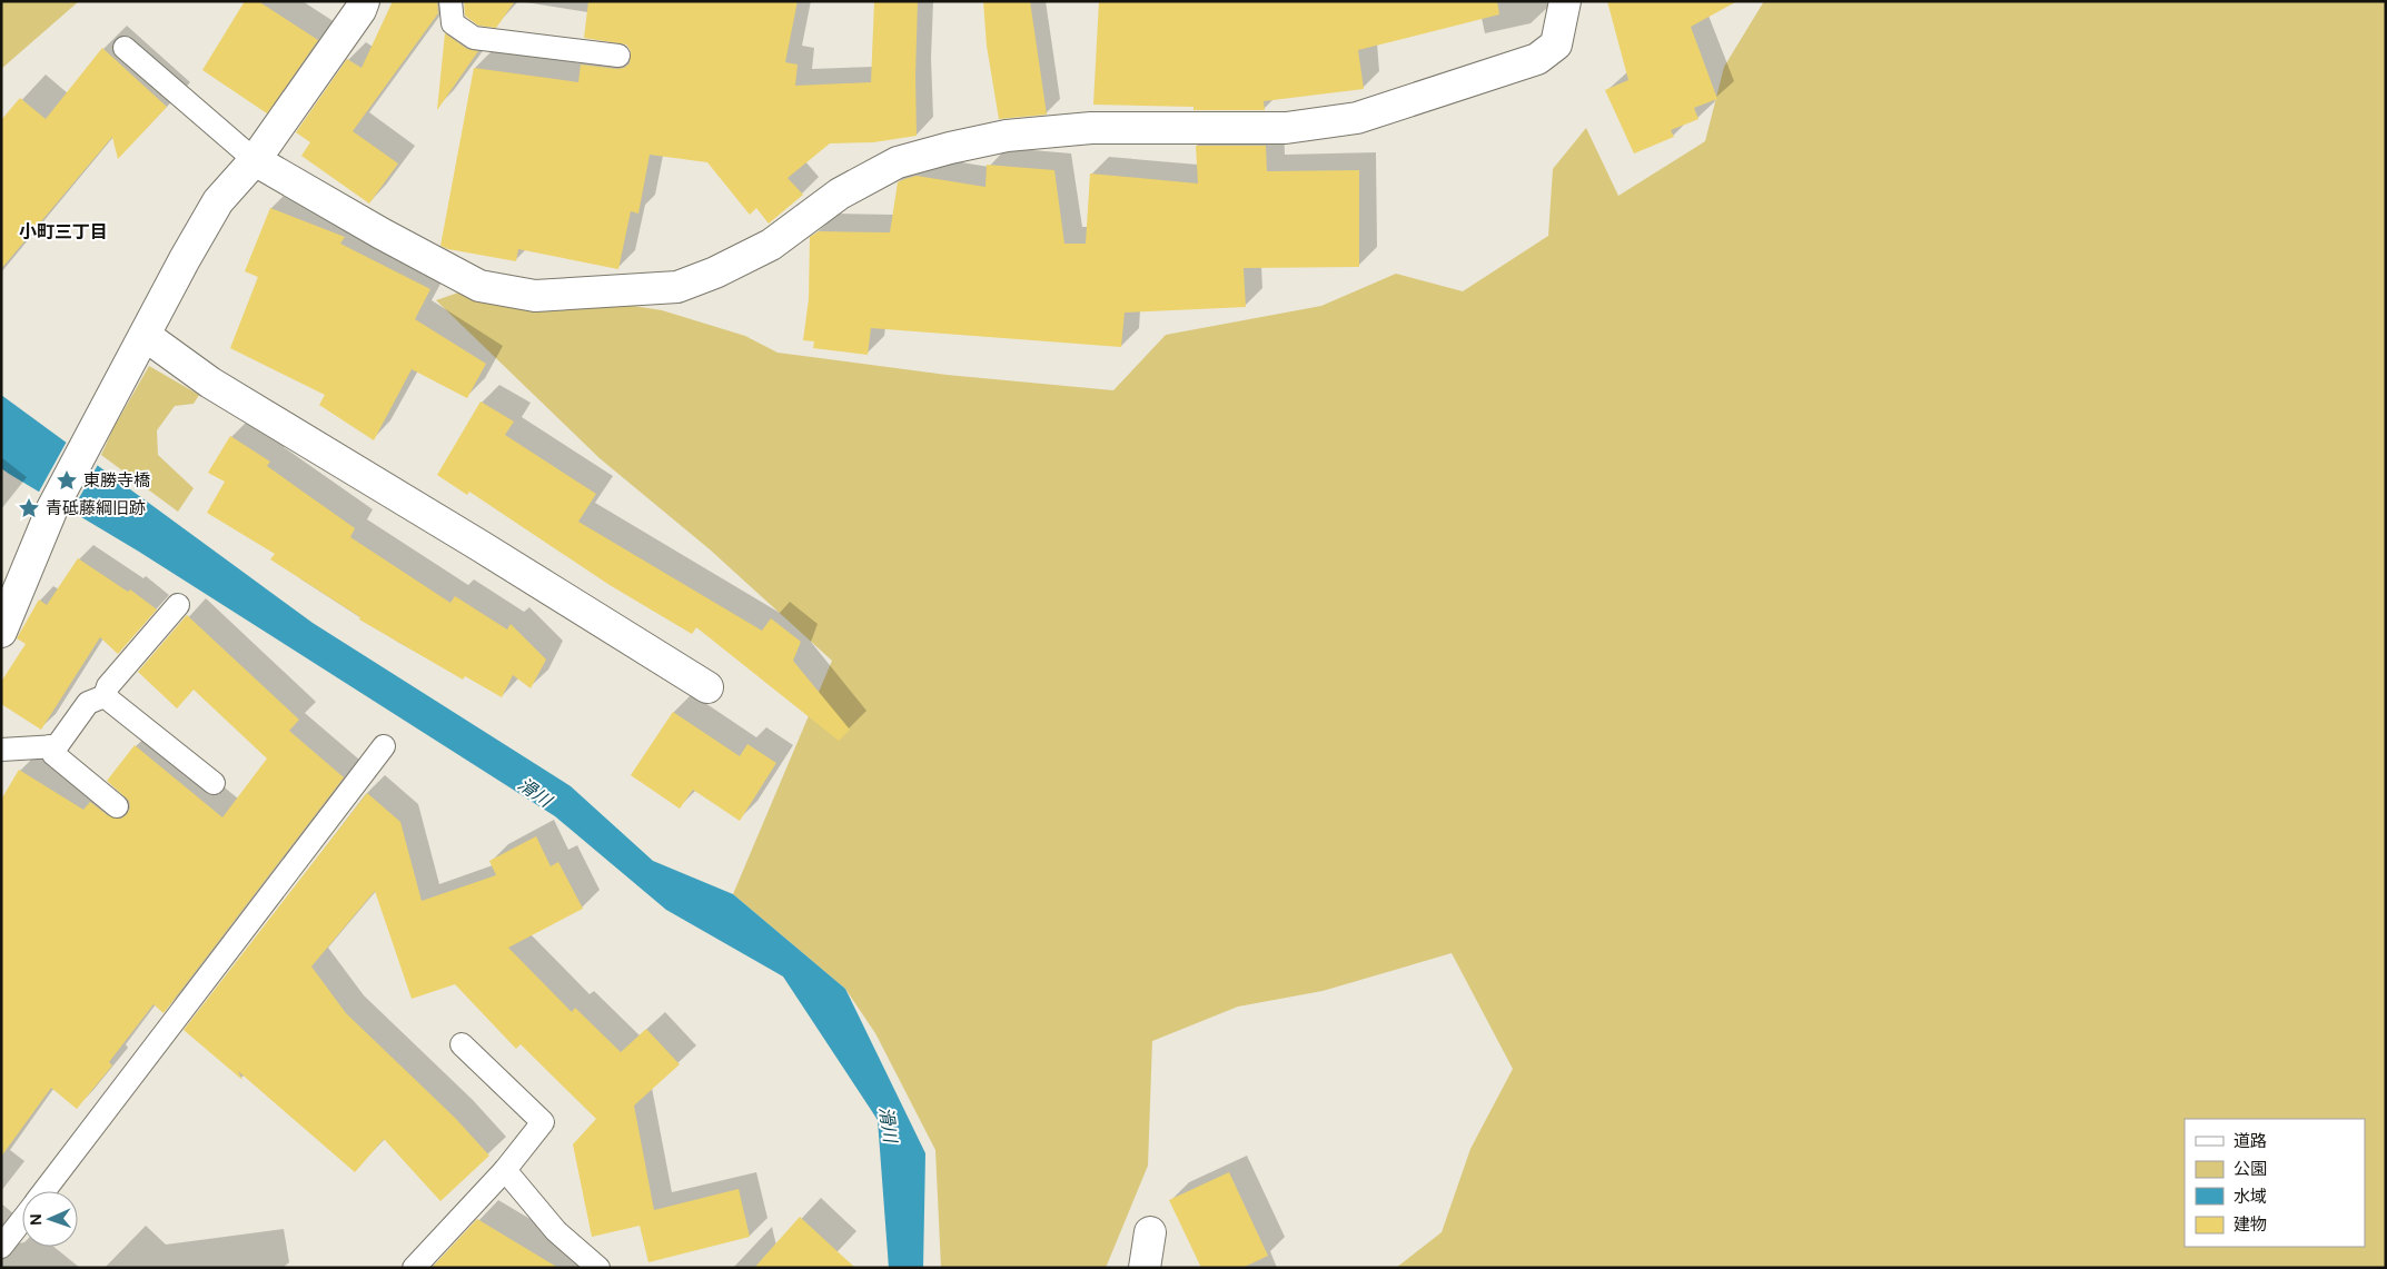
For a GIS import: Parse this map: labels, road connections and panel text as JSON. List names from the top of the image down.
{
  "districts": ["小町三丁目"],
  "water": ["滑川"],
  "places": {
    "place": ["東勝寺橋", "青砥藤綱旧跡"]
  },
  "legend": [
    "道路",
    "公園",
    "水域",
    "建物"
  ],
  "north": "left"
}
